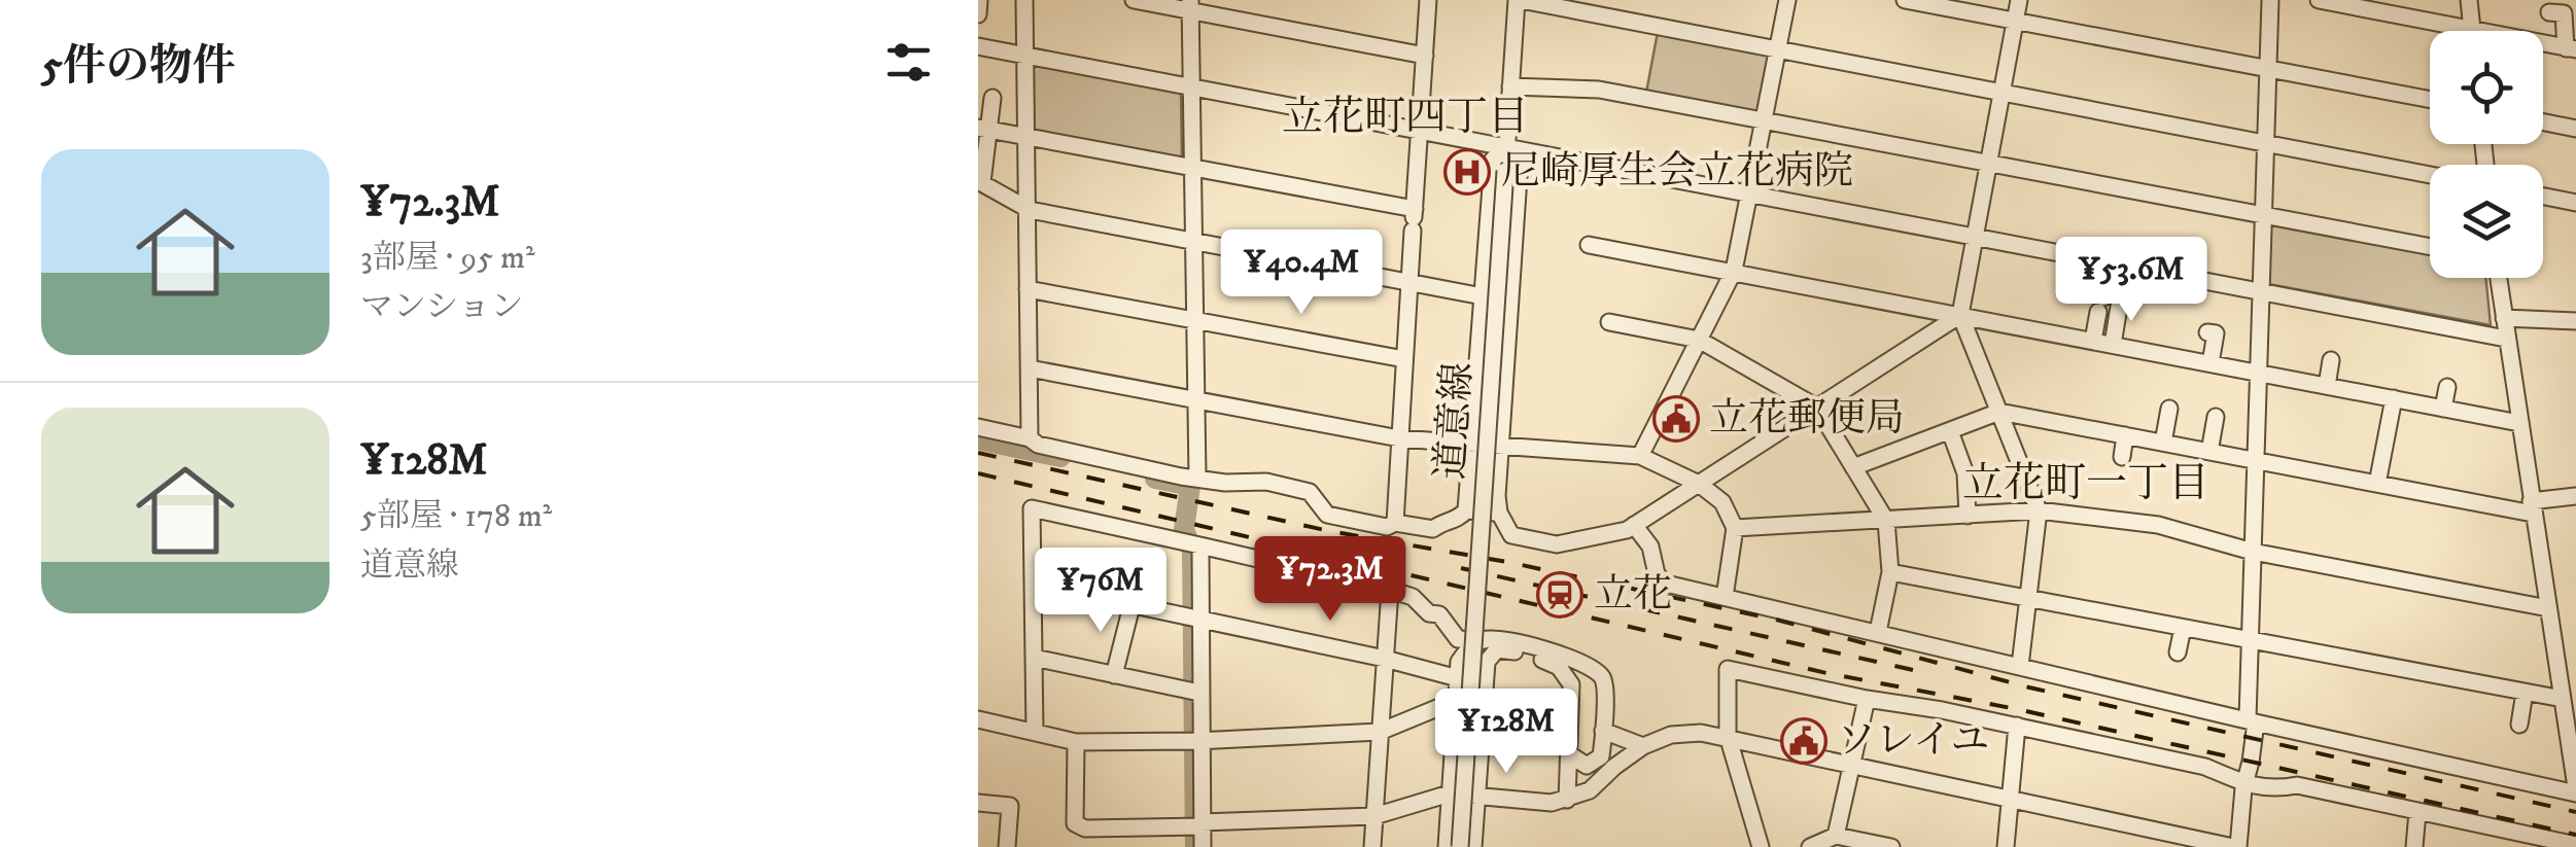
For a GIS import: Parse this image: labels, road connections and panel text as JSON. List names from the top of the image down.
{
  "streets": {
    "street": ["道意線"]
  },
  "districts": ["立花町四丁目", "立花町一丁目"],
  "places": {
    "hospital": ["尼崎厚生会立花病院"],
    "public building": ["立花郵便局", "ソレイユ"],
    "station": ["立花"]
  },
  "page": {
    "heading": "5件の物件",
    "list": [
      {
        "name": "¥72.3M",
        "note": "3部屋 · 95 m² · マンション"
      },
      {
        "name": "¥128M",
        "note": "5部屋 · 178 m² · 道意線"
      }
    ],
    "price": [
      "¥40.4M",
      "¥53.6M",
      "¥72.3M",
      "¥76M",
      "¥128M"
    ]
  }
}
